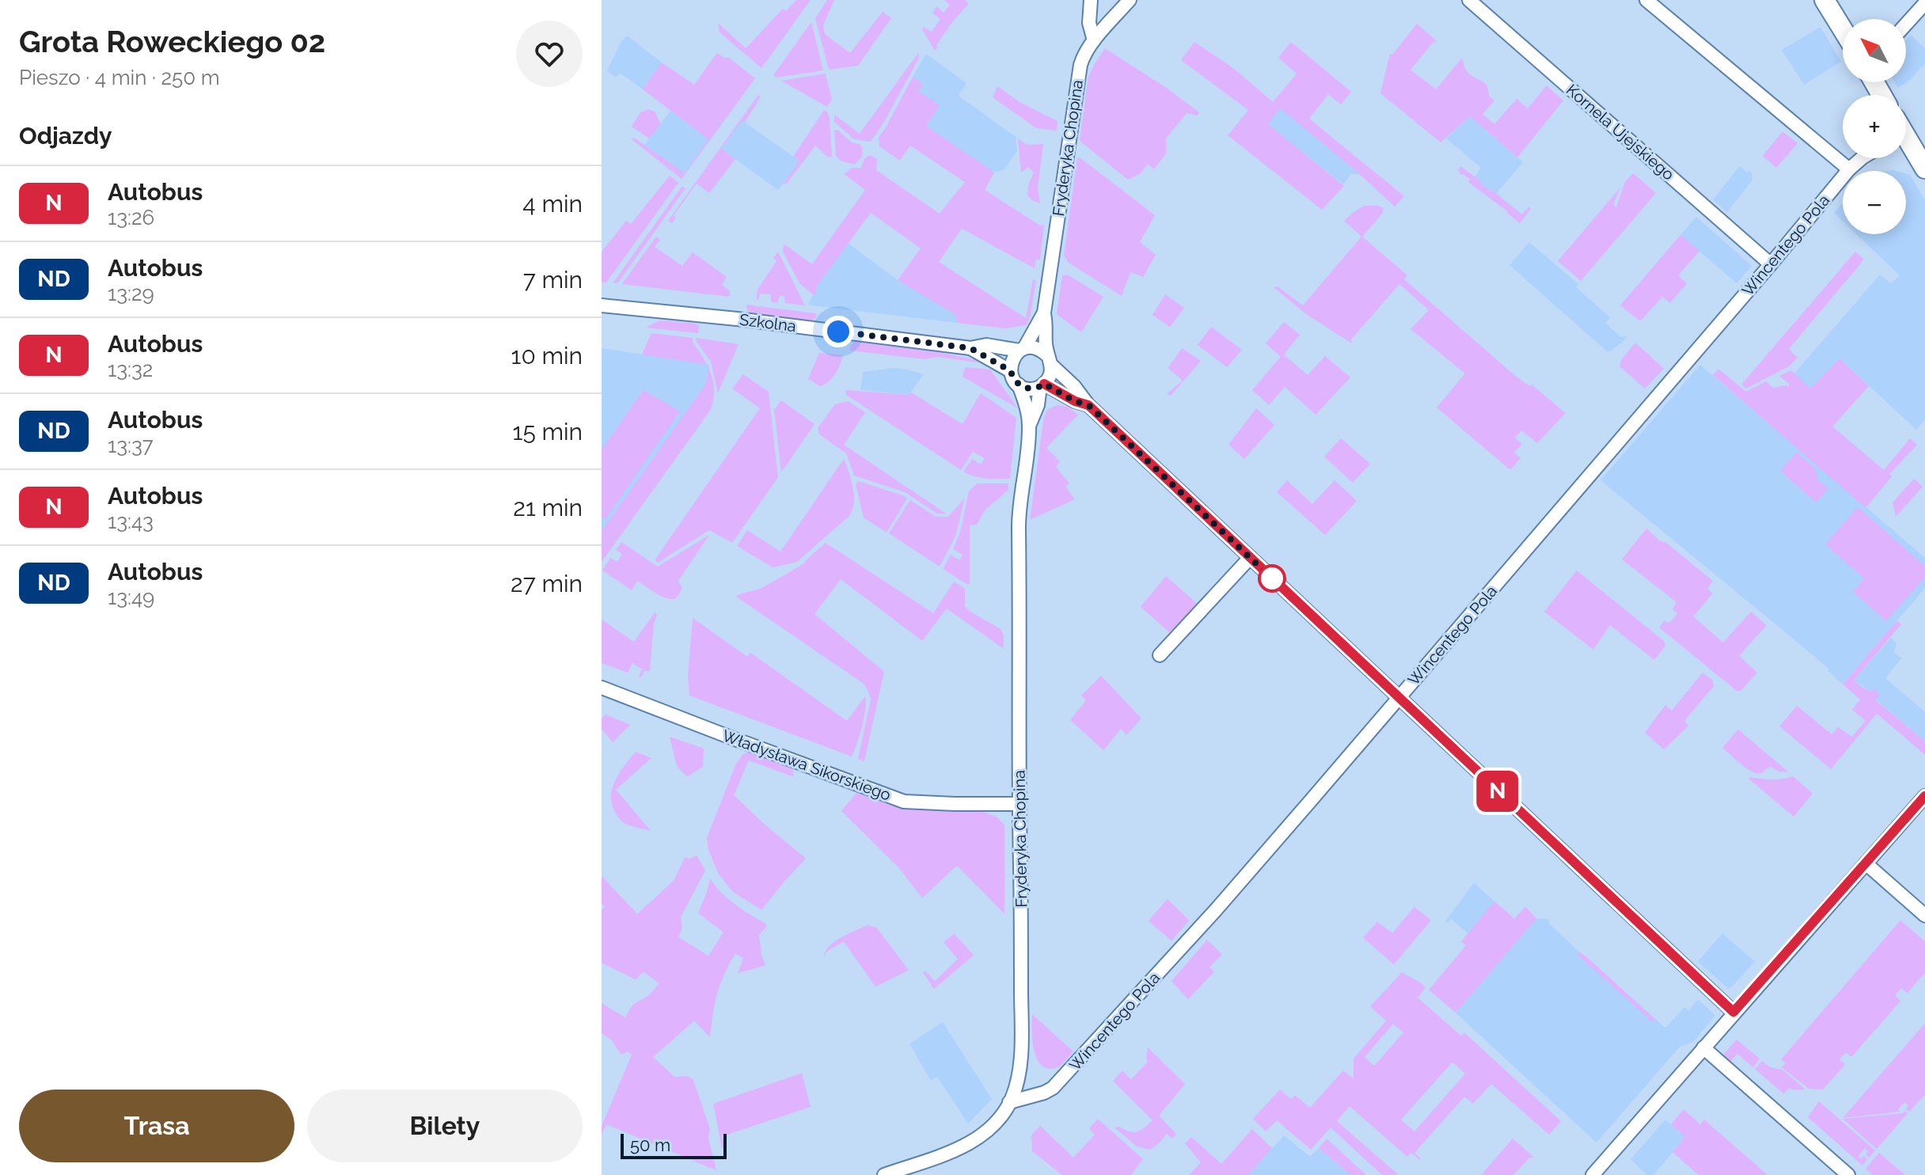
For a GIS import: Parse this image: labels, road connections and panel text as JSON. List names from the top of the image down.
{
  "streets": {
    "street": [
      "Kornela Ujejskiego",
      "Fryderyka Chopina",
      "Wincentego Pola",
      "Szkolna",
      "Władysława Sikorskiego"
    ]
  },
  "crossings": [
    ["Kornela Ujejskiego", "Wincentego Pola"],
    ["Fryderyka Chopina", "Wincentego Pola"],
    ["Fryderyka Chopina", "Władysława Sikorskiego"]
  ],
  "lines": ["bus line N"],
  "scale_bar": "50 m",
  "north": "top left",
  "page": {
    "heading": [
      ["Grota Roweckiego 02", "Pieszo · 4 min · 250 m"],
      "Odjazdy"
    ],
    "on_map": "N",
    "map_buttons": ["+", "−"],
    "list": [
      {
        "mark": "N",
        "name": "Autobus",
        "note": "13:26",
        "value": "4 min"
      },
      {
        "mark": "ND",
        "name": "Autobus",
        "note": "13:29",
        "value": "7 min"
      },
      {
        "mark": "N",
        "name": "Autobus",
        "note": "13:32",
        "value": "10 min"
      },
      {
        "mark": "ND",
        "name": "Autobus",
        "note": "13:37",
        "value": "15 min"
      },
      {
        "mark": "N",
        "name": "Autobus",
        "note": "13:43",
        "value": "21 min"
      },
      {
        "mark": "ND",
        "name": "Autobus",
        "note": "13:49",
        "value": "27 min"
      }
    ],
    "buttons": ["Trasa", "Bilety"],
    "scale": "50 m"
  }
}
